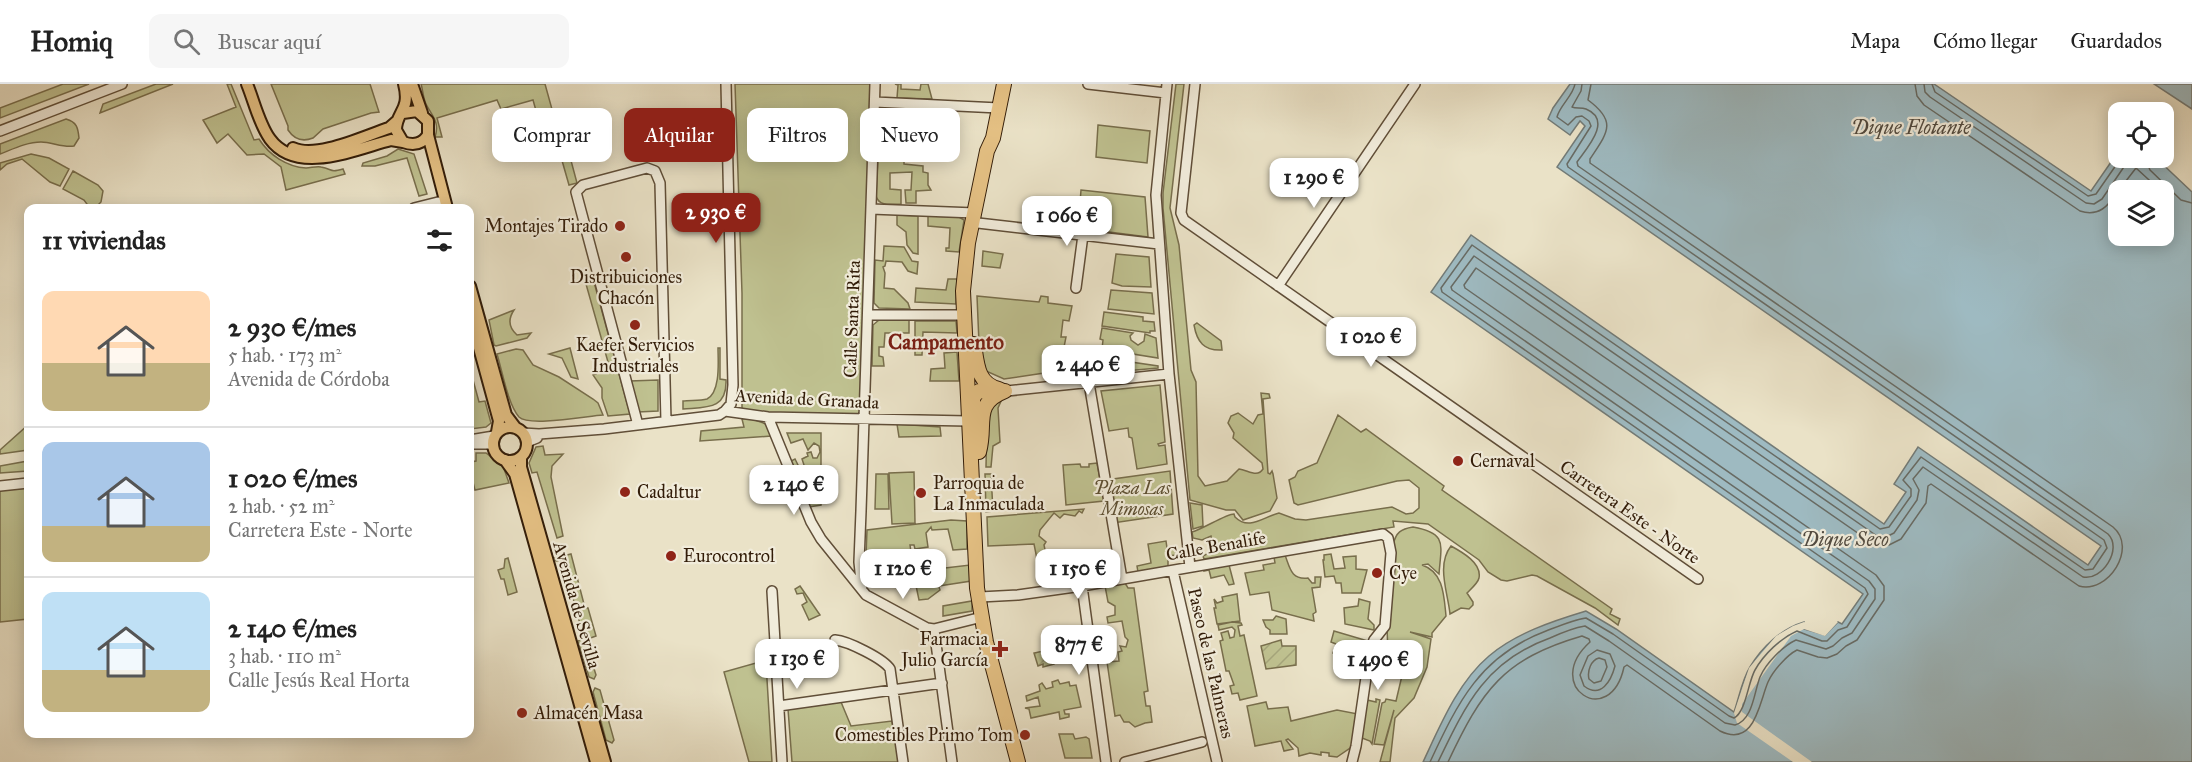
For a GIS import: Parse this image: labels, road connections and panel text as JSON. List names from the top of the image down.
{
  "streets": {
    "main road": ["Avenida de Sevilla"],
    "street": [
      "Calle Santa Rita",
      "Avenida de Granada",
      "Carretera Este - Norte",
      "Calle Benalife",
      "Paseo de las Palmeras"
    ]
  },
  "crossings": [
    ["Calle Santa Rita", "Avenida de Granada"],
    ["Avenida de Granada", "Avenida de Sevilla"],
    ["Calle Benalife", "Paseo de las Palmeras"]
  ],
  "districts": ["Campamento"],
  "water": ["Dique Flotante", "Dique Seco"],
  "parks": ["Plaza Las Mimosas"],
  "places": {
    "other": [
      "Montajes Tirado",
      "Distribuiciones Chacón",
      "Kaefer Servicios Industriales",
      "Cernaval",
      "Cadaltur",
      "Parroquia de La Inmaculada",
      "Eurocontrol",
      "Cye",
      "Almacén Masa",
      "Comestibles Primo Tom"
    ],
    "health": ["Farmacia Julio García"]
  },
  "page": {
    "header": "Homiq",
    "search": "Buscar aquí",
    "nav": ["Mapa", "Cómo llegar", "Guardados"],
    "chip": [
      "Comprar",
      "Alquilar",
      "Filtros",
      "Nuevo"
    ],
    "price": [
      "1 290 €",
      "2 930 €",
      "1 060 €",
      "1 020 €",
      "2 440 €",
      "2 140 €",
      "1 120 €",
      "1 150 €",
      "877 €",
      "1 130 €",
      "1 490 €"
    ],
    "heading": "11 viviendas",
    "list": [
      {
        "name": "2 930 €/mes",
        "note": "5 hab. · 173 m² · Avenida de Córdoba"
      },
      {
        "name": "1 020 €/mes",
        "note": "2 hab. · 52 m² · Carretera Este - Norte"
      },
      {
        "name": "2 140 €/mes",
        "note": "3 hab. · 110 m² · Calle Jesús Real Horta"
      }
    ]
  }
}
